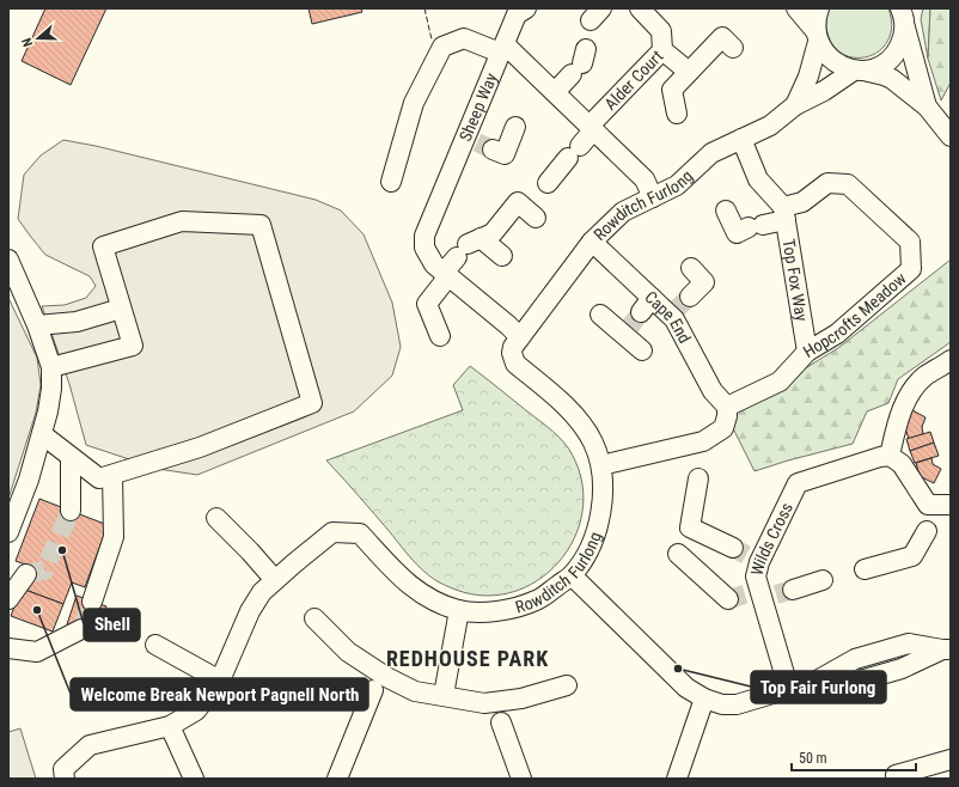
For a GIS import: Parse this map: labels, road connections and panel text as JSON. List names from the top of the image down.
{
  "streets": {
    "street": [
      "Alder Court",
      "Sheep Way",
      "Rowditch Furlong",
      "Top Fox Way",
      "Hopcrofts Meadow",
      "Cape End",
      "Wilds Cross"
    ]
  },
  "crossings": [
    ["Sheep Way", "Rowditch Furlong"],
    ["Rowditch Furlong", "Cape End"],
    ["Top Fox Way", "Hopcrofts Meadow"],
    ["Hopcrofts Meadow", "Cape End"]
  ],
  "districts": ["REDHOUSE PARK"],
  "places": ["Shell", "Welcome Break Newport Pagnell North", "Top Fair Furlong"],
  "scale_bar": "50 m",
  "north": "left"
}
